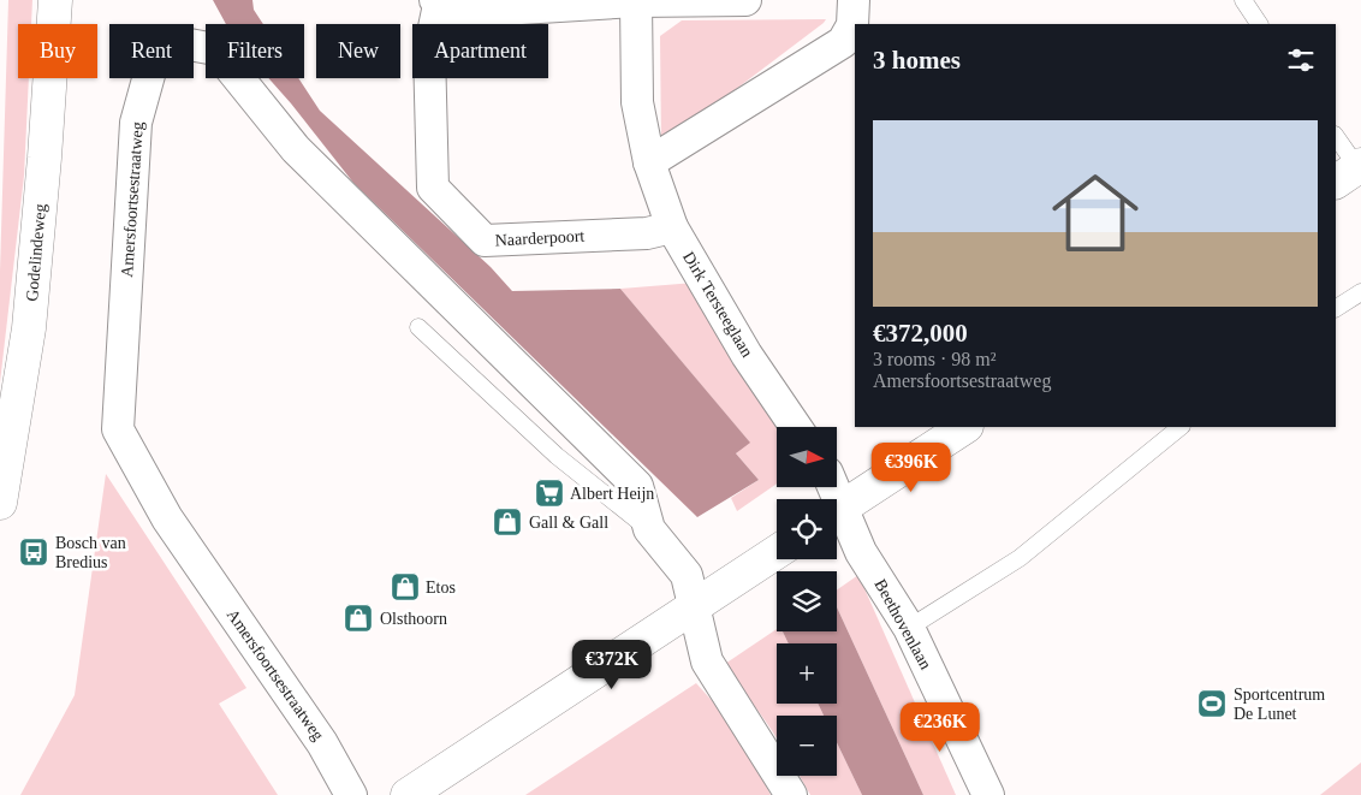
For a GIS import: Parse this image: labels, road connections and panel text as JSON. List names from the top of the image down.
{
  "streets": {
    "street": [
      "Amersfoortsestraatweg",
      "Naarderpoort",
      "Godelindeweg",
      "Dirk Tersteeglaan",
      "Beethovenlaan"
    ]
  },
  "crossings": [
    ["Naarderpoort", "Dirk Tersteeglaan"]
  ],
  "places": {
    "supermarket": ["Albert Heijn"],
    "shop": ["Gall & Gall", "Etos", "Olsthoorn"],
    "bus stop": ["Bosch van Bredius"],
    "sports": ["Sportcentrum De Lunet"]
  },
  "north": "right",
  "page": {
    "chip": [
      "Buy",
      "Rent",
      "Filters",
      "New",
      "Apartment"
    ],
    "heading": "3 homes",
    "list": [
      {
        "name": "€372,000",
        "note": "3 rooms · 98 m² · Amersfoortsestraatweg"
      }
    ],
    "map_buttons": ["+", "−"],
    "price": ["€396K", "€372K", "€236K"]
  }
}
